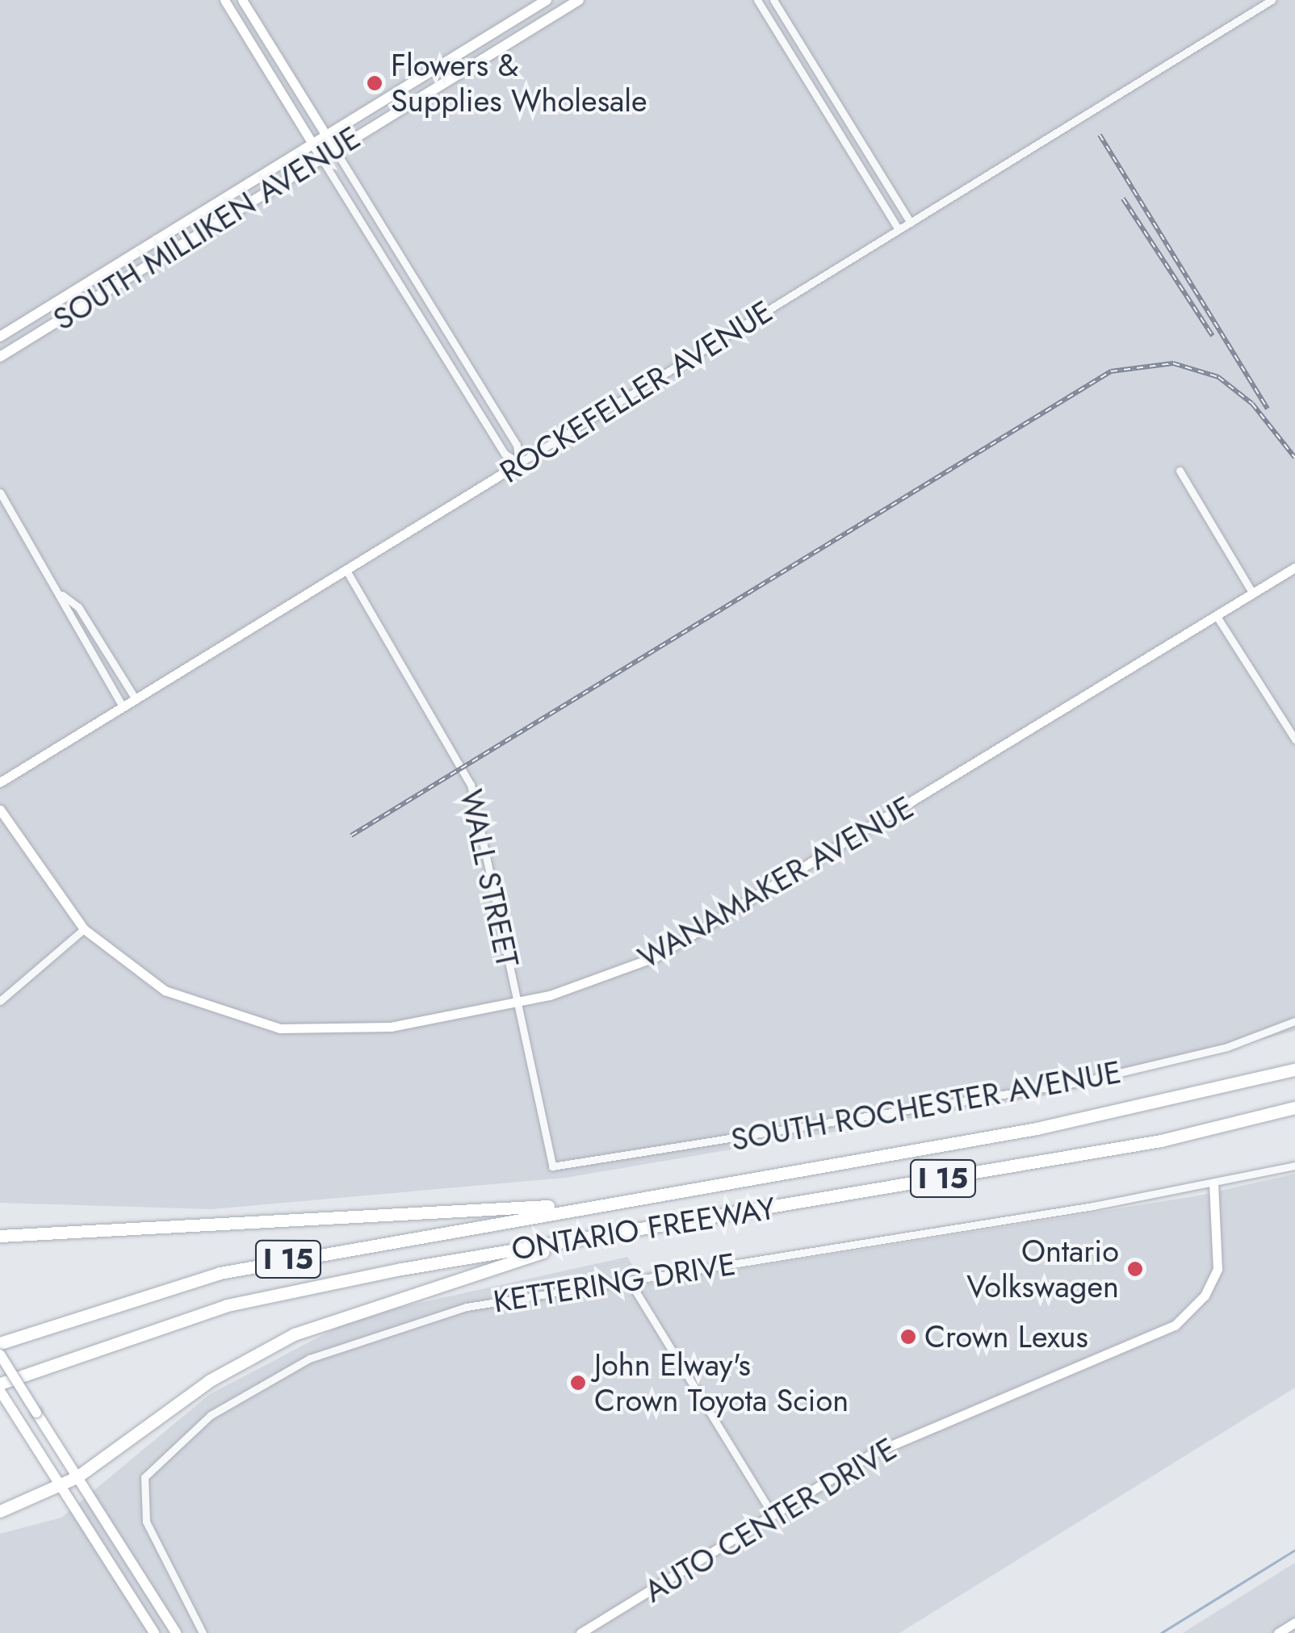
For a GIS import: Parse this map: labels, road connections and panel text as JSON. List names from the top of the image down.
{
  "streets": {
    "highway": ["I 15", "ONTARIO FREEWAY"],
    "main road": ["SOUTH MILLIKEN AVENUE"],
    "street": [
      "ROCKEFELLER AVENUE",
      "WALL STREET",
      "WANAMAKER AVENUE",
      "SOUTH ROCHESTER AVENUE",
      "KETTERING DRIVE",
      "AUTO CENTER DRIVE"
    ]
  },
  "crossings": [
    ["ROCKEFELLER AVENUE", "WALL STREET"],
    ["WALL STREET", "WANAMAKER AVENUE"],
    ["WALL STREET", "SOUTH ROCHESTER AVENUE"],
    ["KETTERING DRIVE", "AUTO CENTER DRIVE"]
  ],
  "places": [
    "Flowers & Supplies Wholesale",
    "Ontario Volkswagen",
    "Crown Lexus",
    "John Elway's Crown Toyota Scion"
  ]
}
